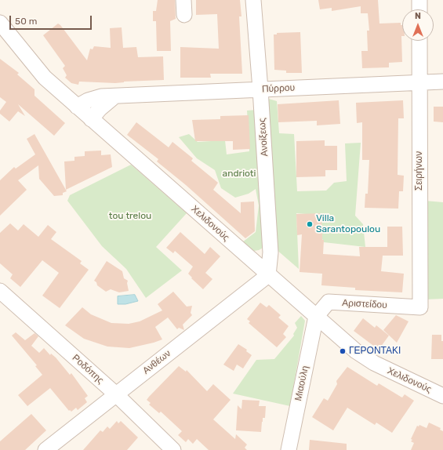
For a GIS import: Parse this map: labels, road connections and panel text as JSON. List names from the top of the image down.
{
  "streets": {
    "street": [
      "Πύρρου",
      "Ανοίξεως",
      "Σειρήνων",
      "Χελιδονούς",
      "Αριστείδου",
      "Ανθέων",
      "Ροδόπης",
      "Μιαούλη"
    ]
  },
  "crossings": [
    ["Πύρρου", "Ανοίξεως"],
    ["Πύρρου", "Σειρήνων"],
    ["Πύρρου", "Χελιδονούς"],
    ["Ανοίξεως", "Χελιδονούς"],
    ["Ανοίξεως", "Ανθέων"],
    ["Σειρήνων", "Αριστείδου"],
    ["Χελιδονούς", "Αριστείδου"],
    ["Χελιδονούς", "Ανθέων"],
    ["Χελιδονούς", "Μιαούλη"],
    ["Αριστείδου", "Μιαούλη"],
    ["Ανθέων", "Ροδόπης"]
  ],
  "parks": ["andrioti", "tou trelou"],
  "places": ["Villa Sarantopoulou", "ΓΕΡΟΝΤΑΚΙ"],
  "scale_bar": "50 m",
  "north": "top"
}
